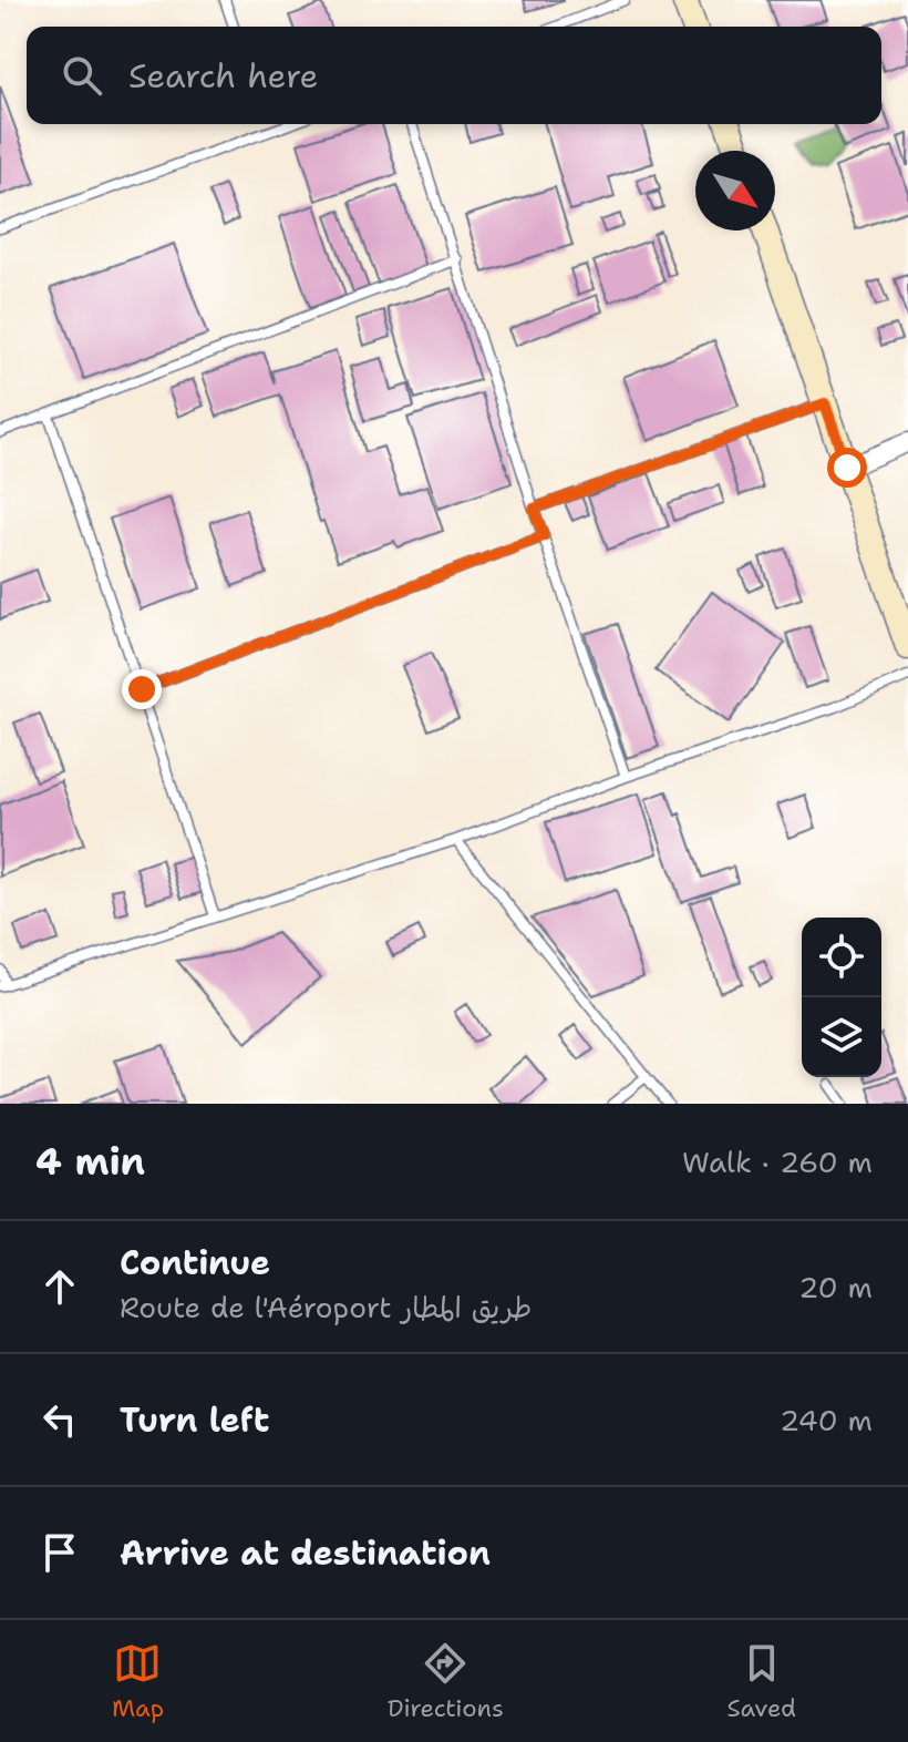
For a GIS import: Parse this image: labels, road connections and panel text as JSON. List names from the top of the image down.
{
  "north": "bottom right",
  "page": {
    "search": "Search here",
    "heading": ["4 min", "Walk · 260 m"],
    "list": [
      ["Continue", "Route de l'Aéroport طريق المطار", "20 m"],
      ["Turn left", "240 m"],
      "Arrive at destination"
    ],
    "nav": ["Map", "Directions", "Saved"]
  }
}
